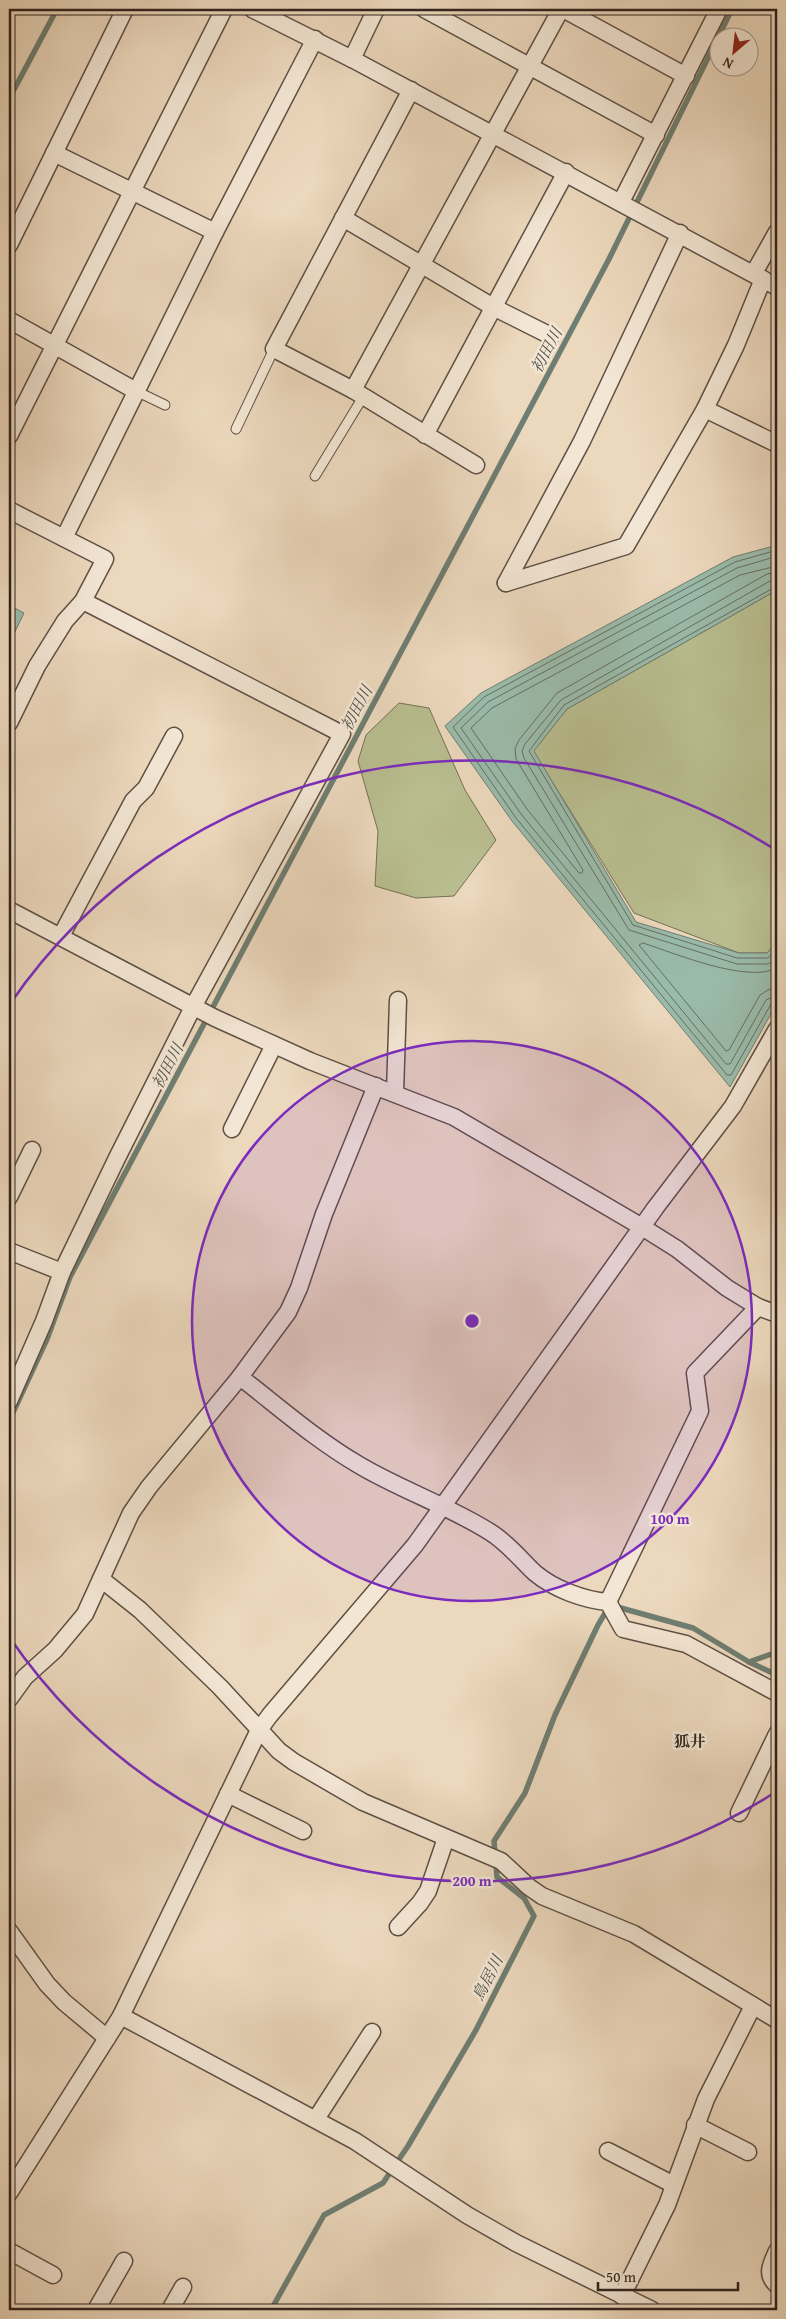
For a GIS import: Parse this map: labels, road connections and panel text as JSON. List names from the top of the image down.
{
  "districts": ["狐井"],
  "water": ["初田川", "鳥居川"],
  "scale_bar": "50 m",
  "north": "bottom left",
  "rings": ["100 m", "200 m"]
}
